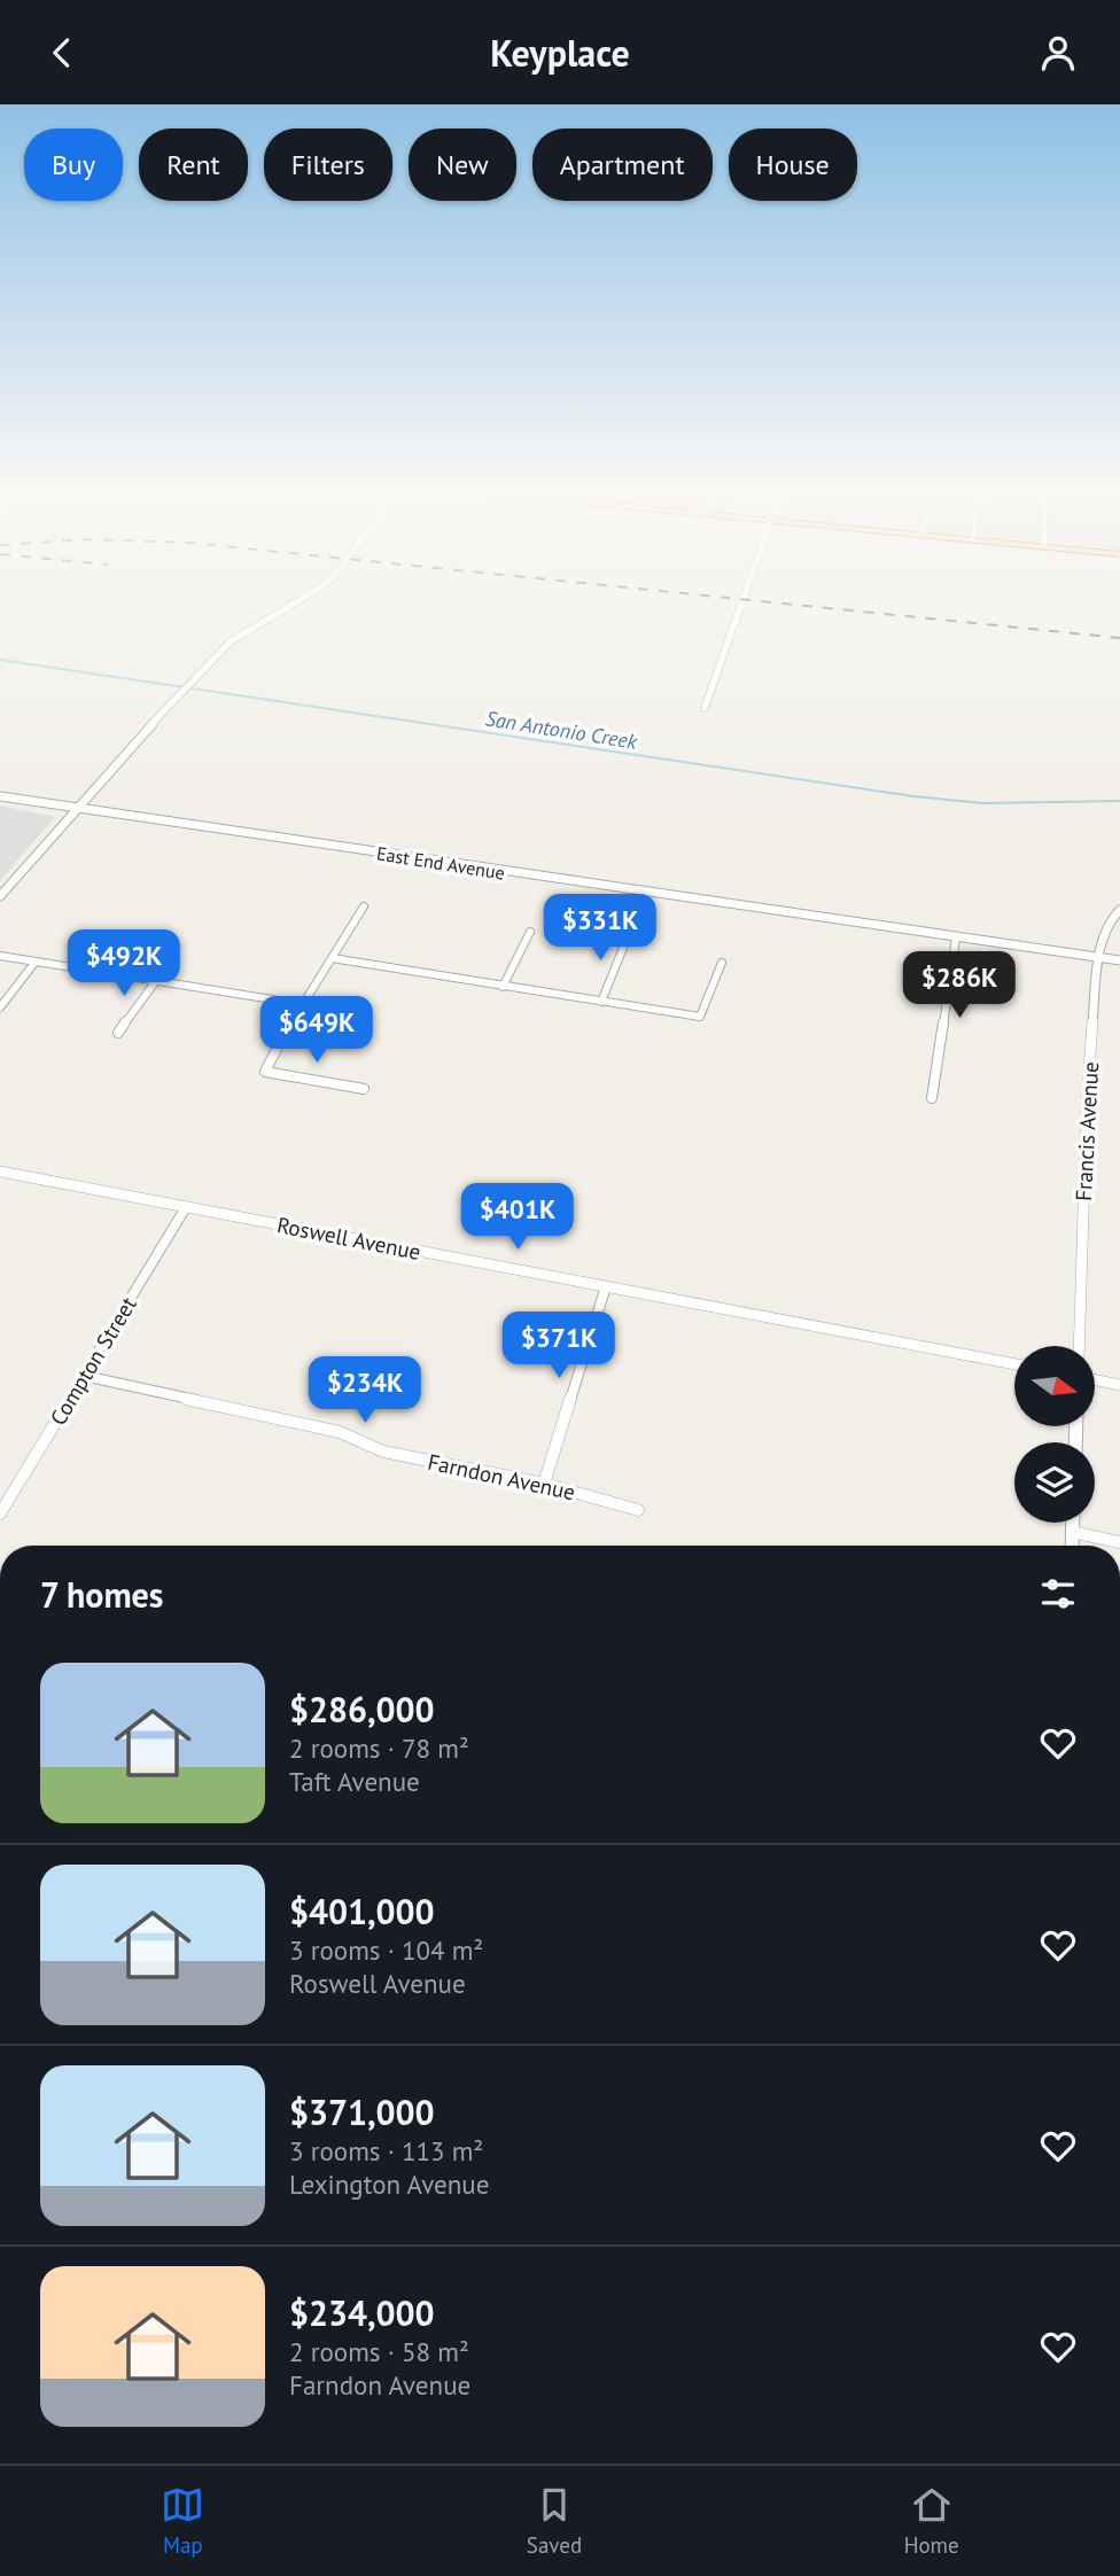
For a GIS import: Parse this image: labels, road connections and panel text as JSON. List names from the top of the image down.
{
  "streets": {
    "street": [
      "East End Avenue",
      "Francis Avenue",
      "Roswell Avenue",
      "Compton Street",
      "Farndon Avenue"
    ]
  },
  "crossings": [
    ["East End Avenue", "Francis Avenue"],
    ["Roswell Avenue", "Compton Street"],
    ["Compton Street", "Farndon Avenue"]
  ],
  "water": ["San Antonio Creek"],
  "north": "right",
  "page": {
    "header": "Keyplace",
    "chip": [
      "Buy",
      "Rent",
      "Filters",
      "New",
      "Apartment",
      "House"
    ],
    "price": [
      "$331K",
      "$492K",
      "$286K",
      "$649K",
      "$401K",
      "$371K",
      "$234K"
    ],
    "heading": "7 homes",
    "list": [
      {
        "name": "$286,000",
        "note": "2 rooms · 78 m² · Taft Avenue"
      },
      {
        "name": "$401,000",
        "note": "3 rooms · 104 m² · Roswell Avenue"
      },
      {
        "name": "$371,000",
        "note": "3 rooms · 113 m² · Lexington Avenue"
      },
      {
        "name": "$234,000",
        "note": "2 rooms · 58 m² · Farndon Avenue"
      }
    ],
    "tabs": ["Map", "Saved", "Home"]
  }
}
